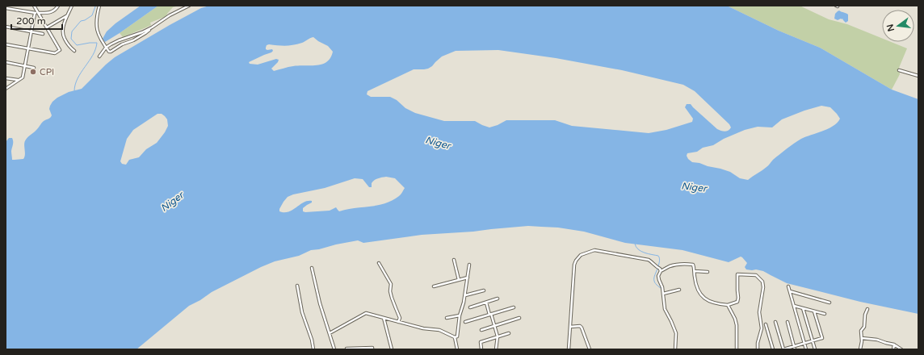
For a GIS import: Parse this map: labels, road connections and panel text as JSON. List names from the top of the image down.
{
  "water": ["Niger"],
  "places": ["CPI"],
  "scale_bar": "200 m",
  "north": "left"
}
